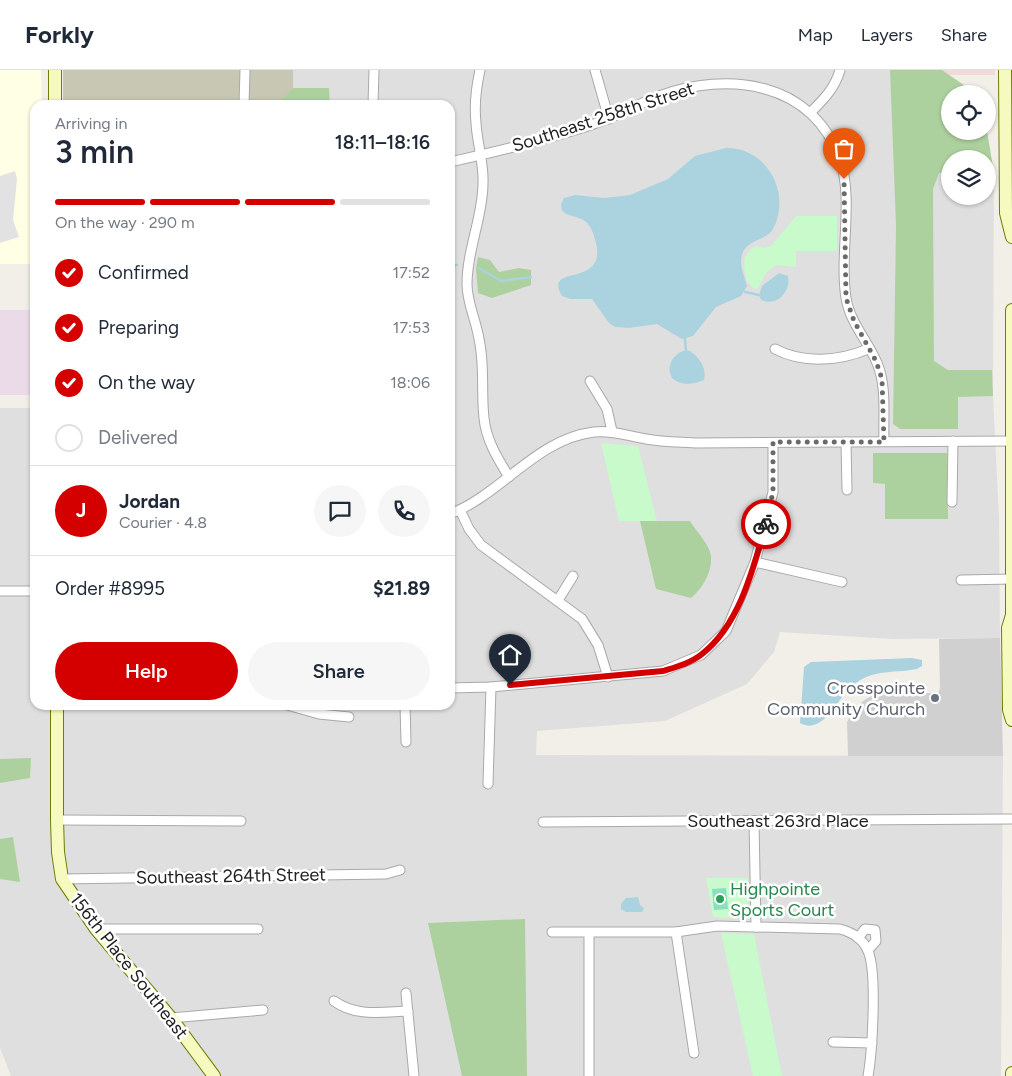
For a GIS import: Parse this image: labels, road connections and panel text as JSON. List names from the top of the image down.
{
  "streets": {
    "street": [
      "Southeast 258th Street",
      "Southeast 263rd Place",
      "Southeast 264th Street",
      "156th Place Southeast"
    ]
  },
  "crossings": [
    ["Southeast 264th Street", "156th Place Southeast"]
  ],
  "places": ["Crosspointe Community Church", "Highpointe Sports Court"],
  "page": {
    "header": "Forkly",
    "nav": ["Map", "Layers", "Share"],
    "heading": ["3 min", "Arriving in", "18:11–18:16"],
    "panel": [
      "Jordan",
      "Courier · 4.8",
      "Order #8995",
      "$21.89"
    ],
    "bar": "On the way · 290 m",
    "list": [
      ["Confirmed", "17:52"],
      ["Preparing", "17:53"],
      ["On the way", "18:06"],
      "Delivered"
    ],
    "round": "J",
    "buttons": ["Help", "Share"]
  }
}
